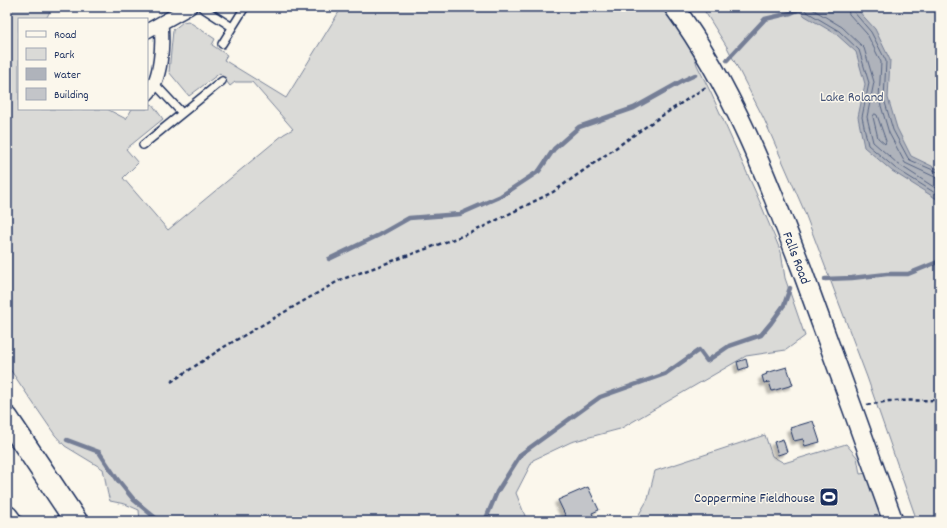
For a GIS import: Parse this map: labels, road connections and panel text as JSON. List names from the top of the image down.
{
  "streets": {
    "main road": ["Falls Road"]
  },
  "parks": ["Lake Roland"],
  "places": {
    "sports": ["Coppermine Fieldhouse"]
  },
  "legend": [
    "Road",
    "Park",
    "Water",
    "Building"
  ]
}
